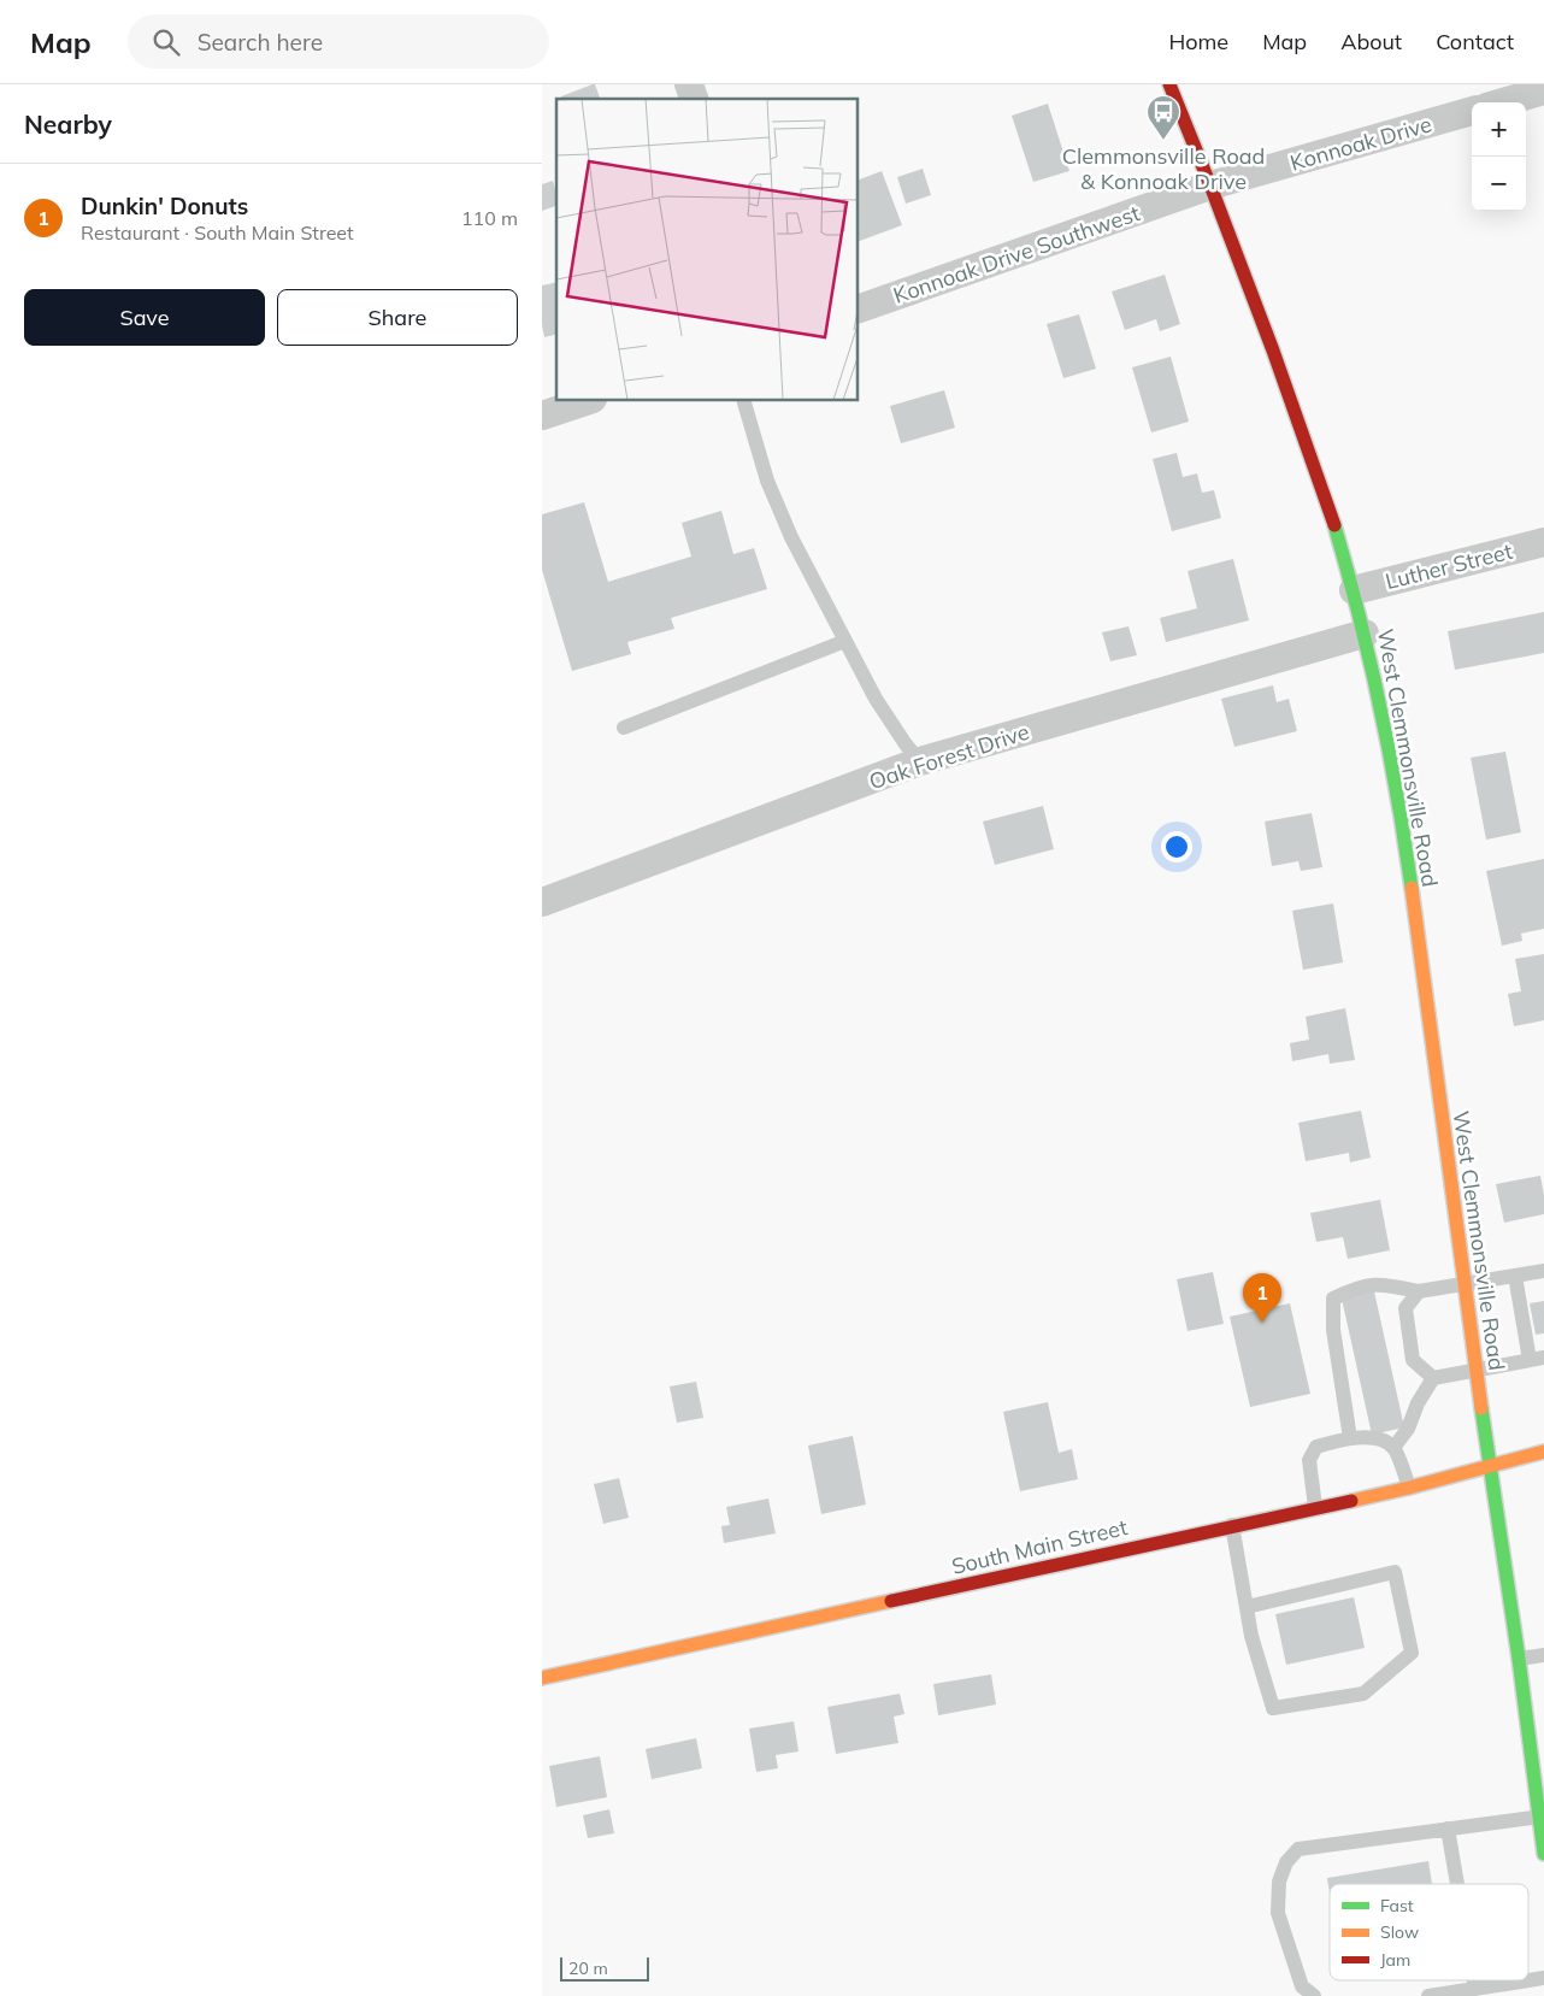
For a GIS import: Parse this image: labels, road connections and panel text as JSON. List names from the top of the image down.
{
  "streets": {
    "main road": ["West Clemmonsville Road", "South Main Street"],
    "street": [
      "Konnoak Drive",
      "Konnoak Drive Southwest",
      "Luther Street",
      "Oak Forest Drive"
    ]
  },
  "crossings": [
    ["Konnoak Drive", "Konnoak Drive Southwest"],
    ["Konnoak Drive", "West Clemmonsville Road"],
    ["Konnoak Drive Southwest", "West Clemmonsville Road"],
    ["Luther Street", "West Clemmonsville Road"],
    ["Oak Forest Drive", "West Clemmonsville Road"],
    ["West Clemmonsville Road", "South Main Street"]
  ],
  "places": {
    "bus stop": ["Clemmonsville Road & Konnoak Drive"]
  },
  "legend": ["Fast", "Slow", "Jam"],
  "scale_bar": "20 m",
  "page": {
    "header": "Map",
    "search": "Search here",
    "nav": [
      "Home",
      "Map",
      "About",
      "Contact"
    ],
    "heading": "Nearby",
    "map_buttons": ["+", "−"],
    "list": [
      {
        "mark": "1",
        "name": "Dunkin' Donuts",
        "note": "Restaurant · South Main Street",
        "value": "110 m"
      }
    ],
    "buttons": ["Save", "Share"],
    "pins": "1",
    "scale": "20 m"
  }
}
